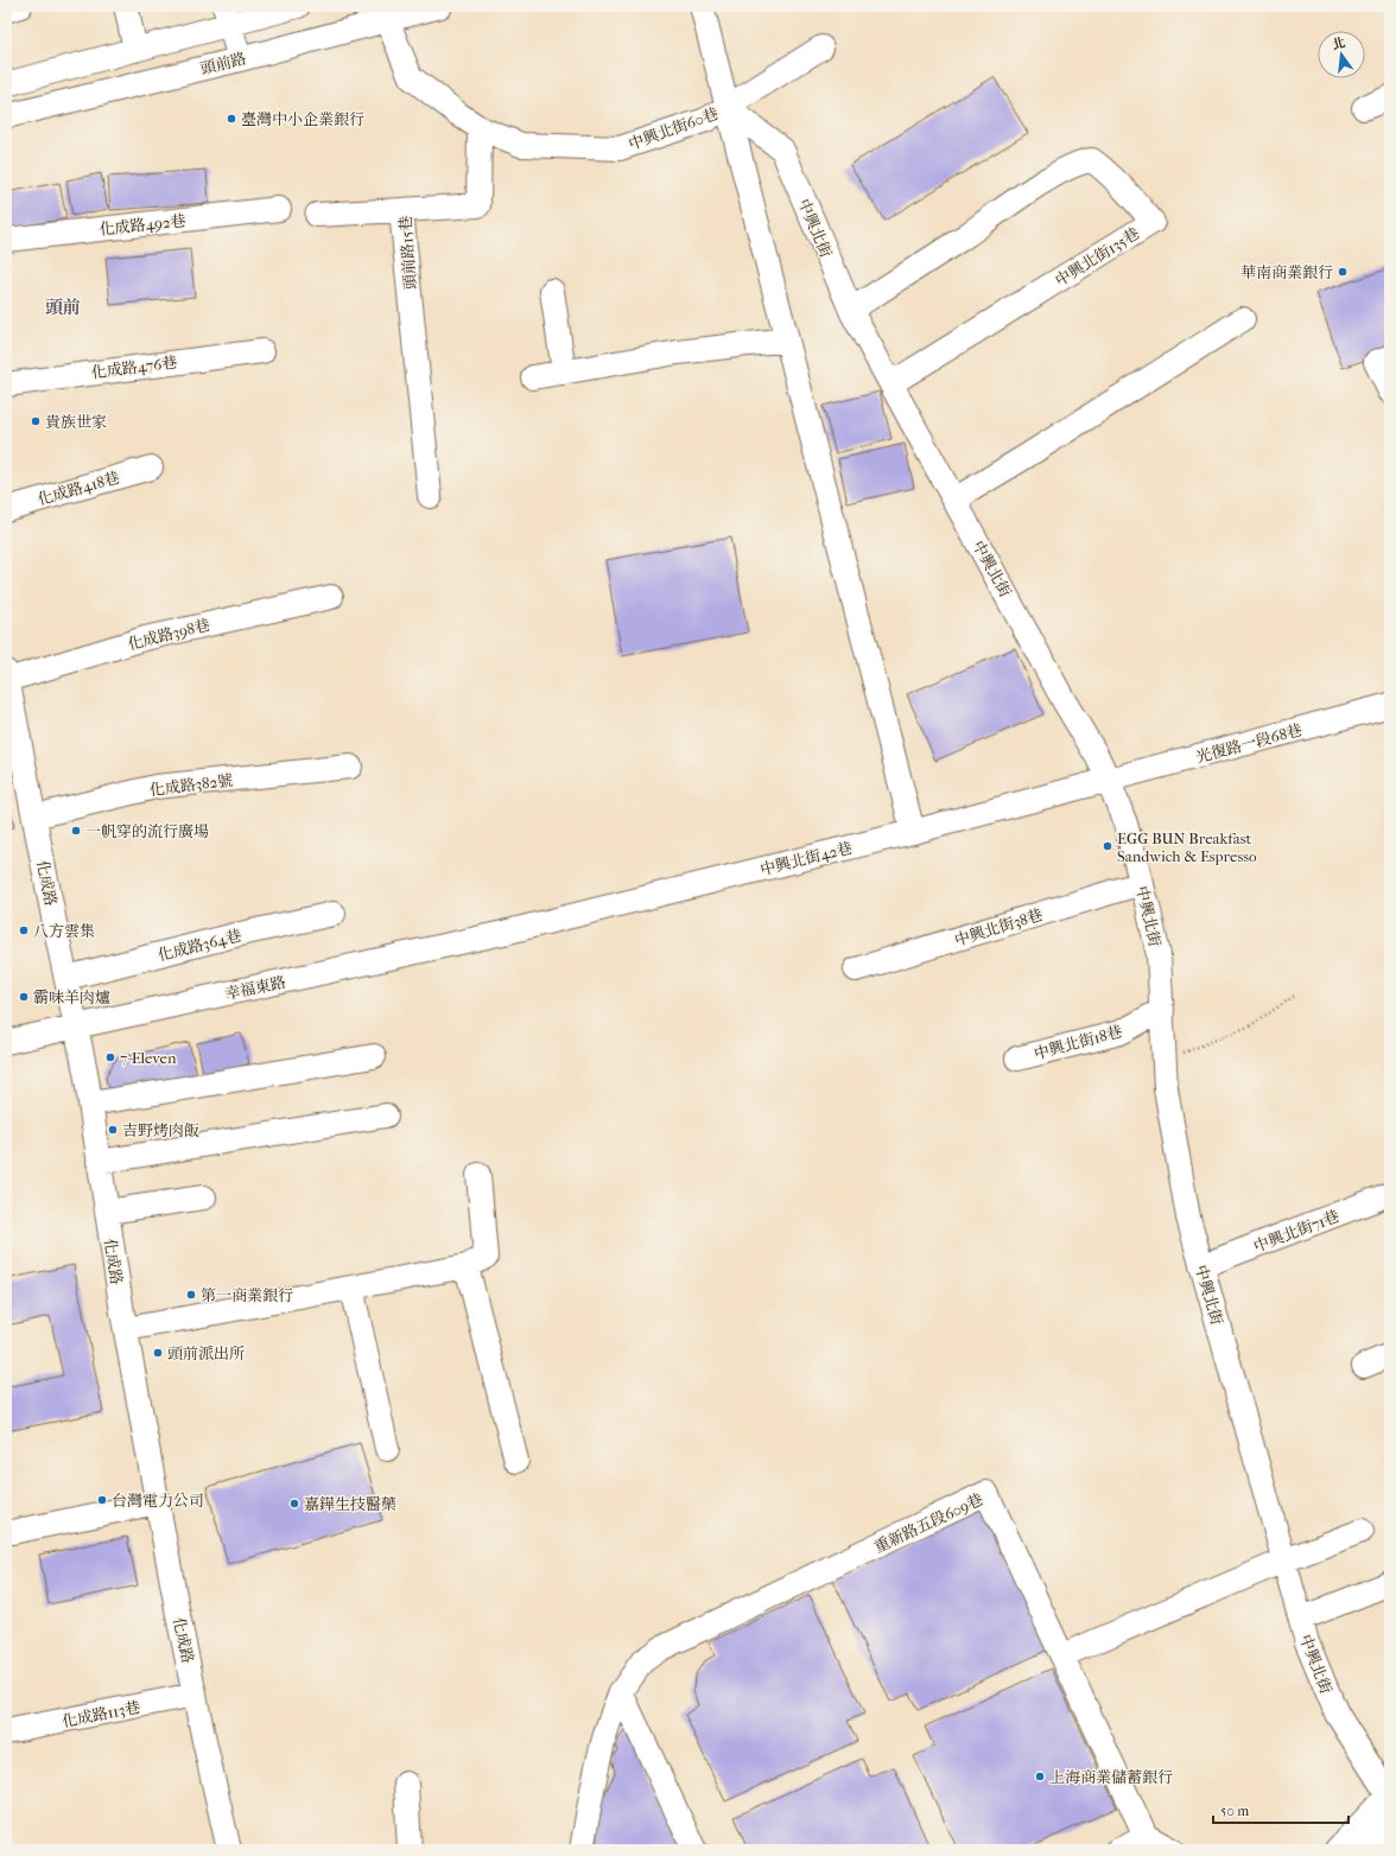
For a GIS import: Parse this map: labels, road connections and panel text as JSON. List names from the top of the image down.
{
  "streets": {
    "street": [
      "頭前路",
      "中興北街60巷",
      "化成路492巷",
      "中興北街",
      "頭前路15巷",
      "中興北街135巷",
      "化成路476巷",
      "化成路418巷",
      "化成路398巷",
      "光復路一段68巷",
      "化成路382號",
      "中興北街42巷",
      "化成路",
      "中興北街38巷",
      "化成路364巷",
      "幸福東路",
      "中興北街18巷",
      "中興北街71巷",
      "重新路五段609巷",
      "化成路113巷"
    ]
  },
  "crossings": [
    ["中興北街60巷", "中興北街"],
    ["中興北街60巷", "頭前路15巷"],
    ["中興北街", "中興北街135巷"],
    ["中興北街", "光復路一段68巷"],
    ["中興北街", "中興北街42巷"],
    ["中興北街", "中興北街38巷"],
    ["中興北街", "中興北街18巷"],
    ["中興北街", "中興北街71巷"],
    ["化成路398巷", "化成路"],
    ["光復路一段68巷", "中興北街42巷"],
    ["化成路382號", "化成路"],
    ["中興北街42巷", "幸福東路"],
    ["化成路", "化成路364巷"],
    ["化成路", "幸福東路"],
    ["化成路", "化成路113巷"]
  ],
  "districts": ["頭前"],
  "places": [
    "臺灣中小企業銀行",
    "華南商業銀行",
    "貴族世家",
    "一帆穿的流行廣場",
    "EGG BUN Breakfast Sandwich & Espresso",
    "八方雲集",
    "霸味羊肉爐",
    "7-Eleven",
    "吉野烤肉飯",
    "第一商業銀行",
    "頭前派出所",
    "台灣電力公司",
    "嘉鏵生技醫藥",
    "上海商業儲蓄銀行"
  ],
  "scale_bar": "50 m",
  "north": "top"
}
